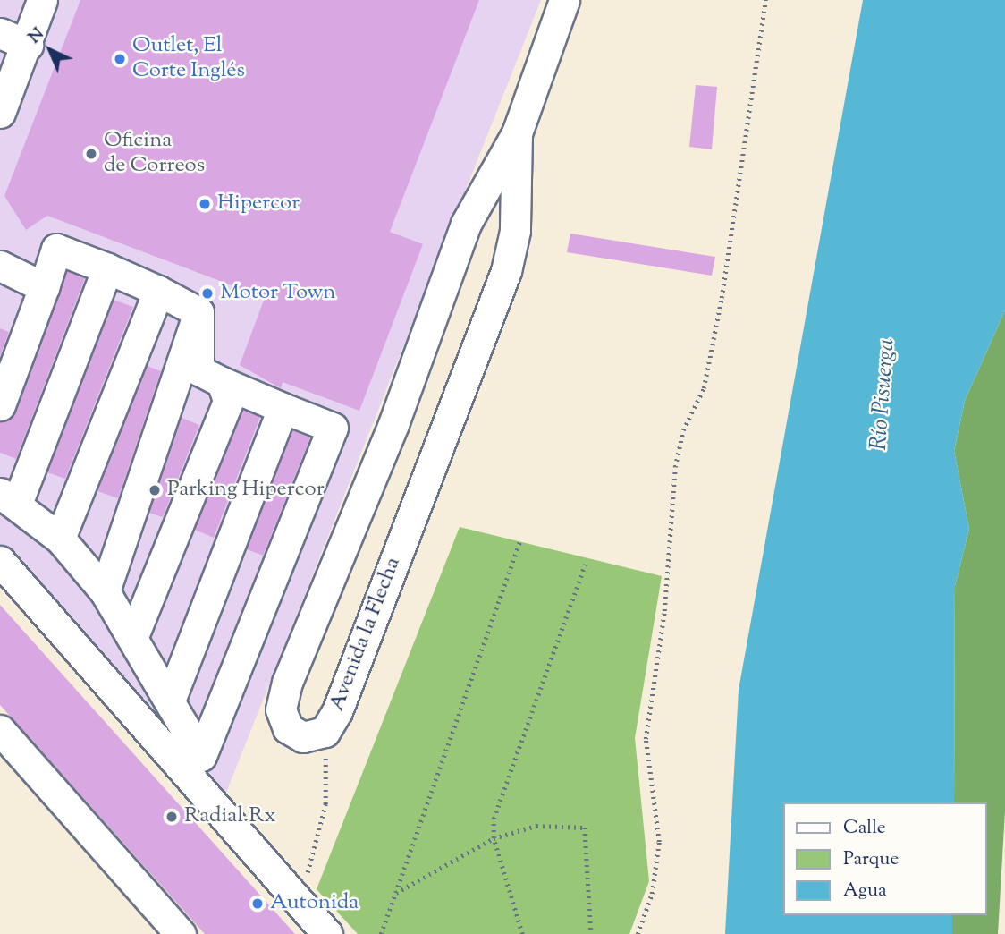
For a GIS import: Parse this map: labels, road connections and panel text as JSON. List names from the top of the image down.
{
  "streets": {
    "street": ["Avenida la Flecha"]
  },
  "water": ["Río Pisuerga"],
  "places": [
    "Outlet, El Corte Inglés",
    "Oficina de Correos",
    "Hipercor",
    "Motor Town",
    "Parking Hipercor",
    "Radial.Rx",
    "Autonida"
  ],
  "legend": ["Calle", "Parque", "Agua"],
  "north": "top left"
}
